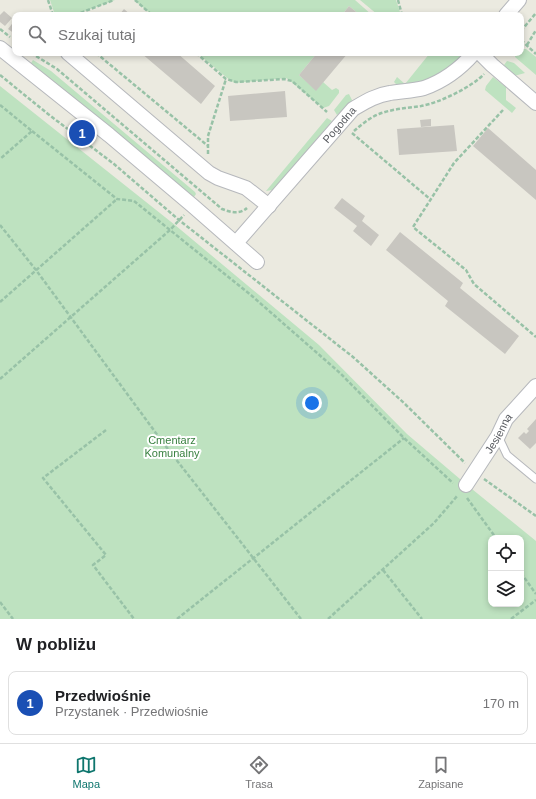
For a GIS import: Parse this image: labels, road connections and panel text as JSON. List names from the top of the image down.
{
  "streets": {
    "street": ["Pogodna", "Jesienna"]
  },
  "parks": ["Cmentarz Komunalny"],
  "page": {
    "search": "Szukaj tutaj",
    "pins": "1",
    "heading": "W pobliżu",
    "list": [
      {
        "mark": "1",
        "name": "Przedwiośnie",
        "note": "Przystanek · Przedwiośnie",
        "value": "170 m"
      }
    ],
    "nav": ["Mapa", "Trasa", "Zapisane"]
  }
}
